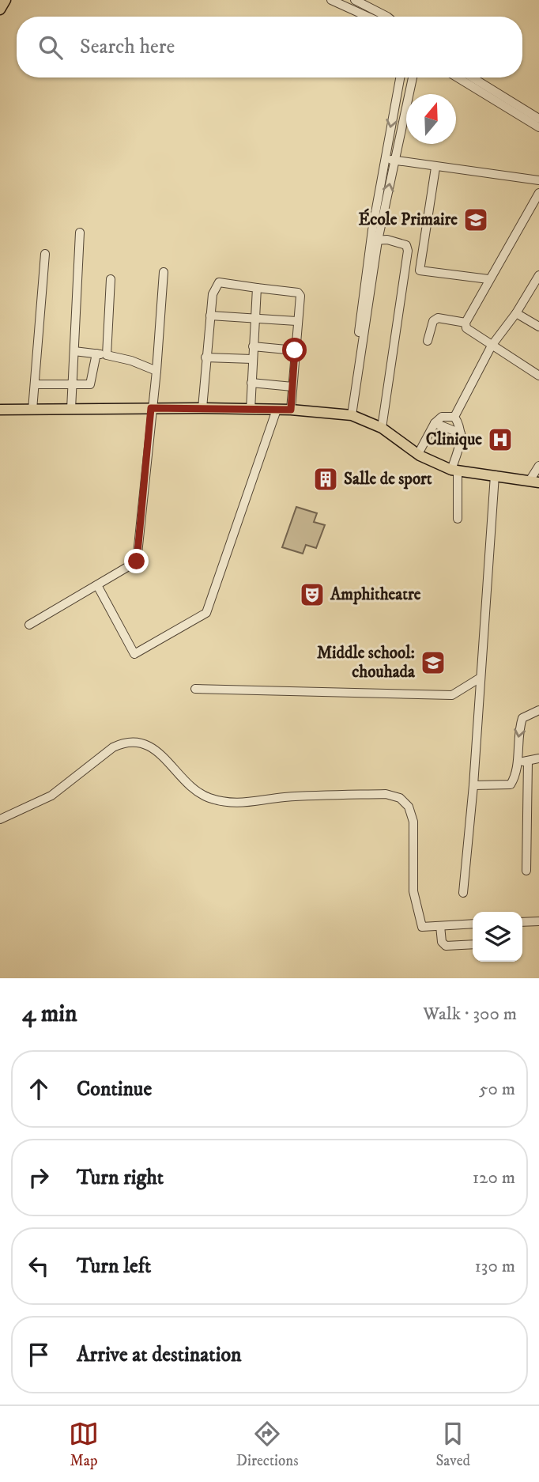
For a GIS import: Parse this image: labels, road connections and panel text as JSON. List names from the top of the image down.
{
  "places": {
    "school or university": ["École Primaire", "Middle school: chouhada"],
    "hospital": ["Clinique"],
    "building": ["Salle de sport"],
    "theatre": ["Amphitheatre"]
  },
  "north": "top",
  "page": {
    "search": "Search here",
    "heading": ["4 min", "Walk · 300 m"],
    "list": [
      ["Continue", "50 m"],
      ["Turn right", "120 m"],
      ["Turn left", "130 m"],
      "Arrive at destination"
    ],
    "nav": ["Map", "Directions", "Saved"]
  }
}
